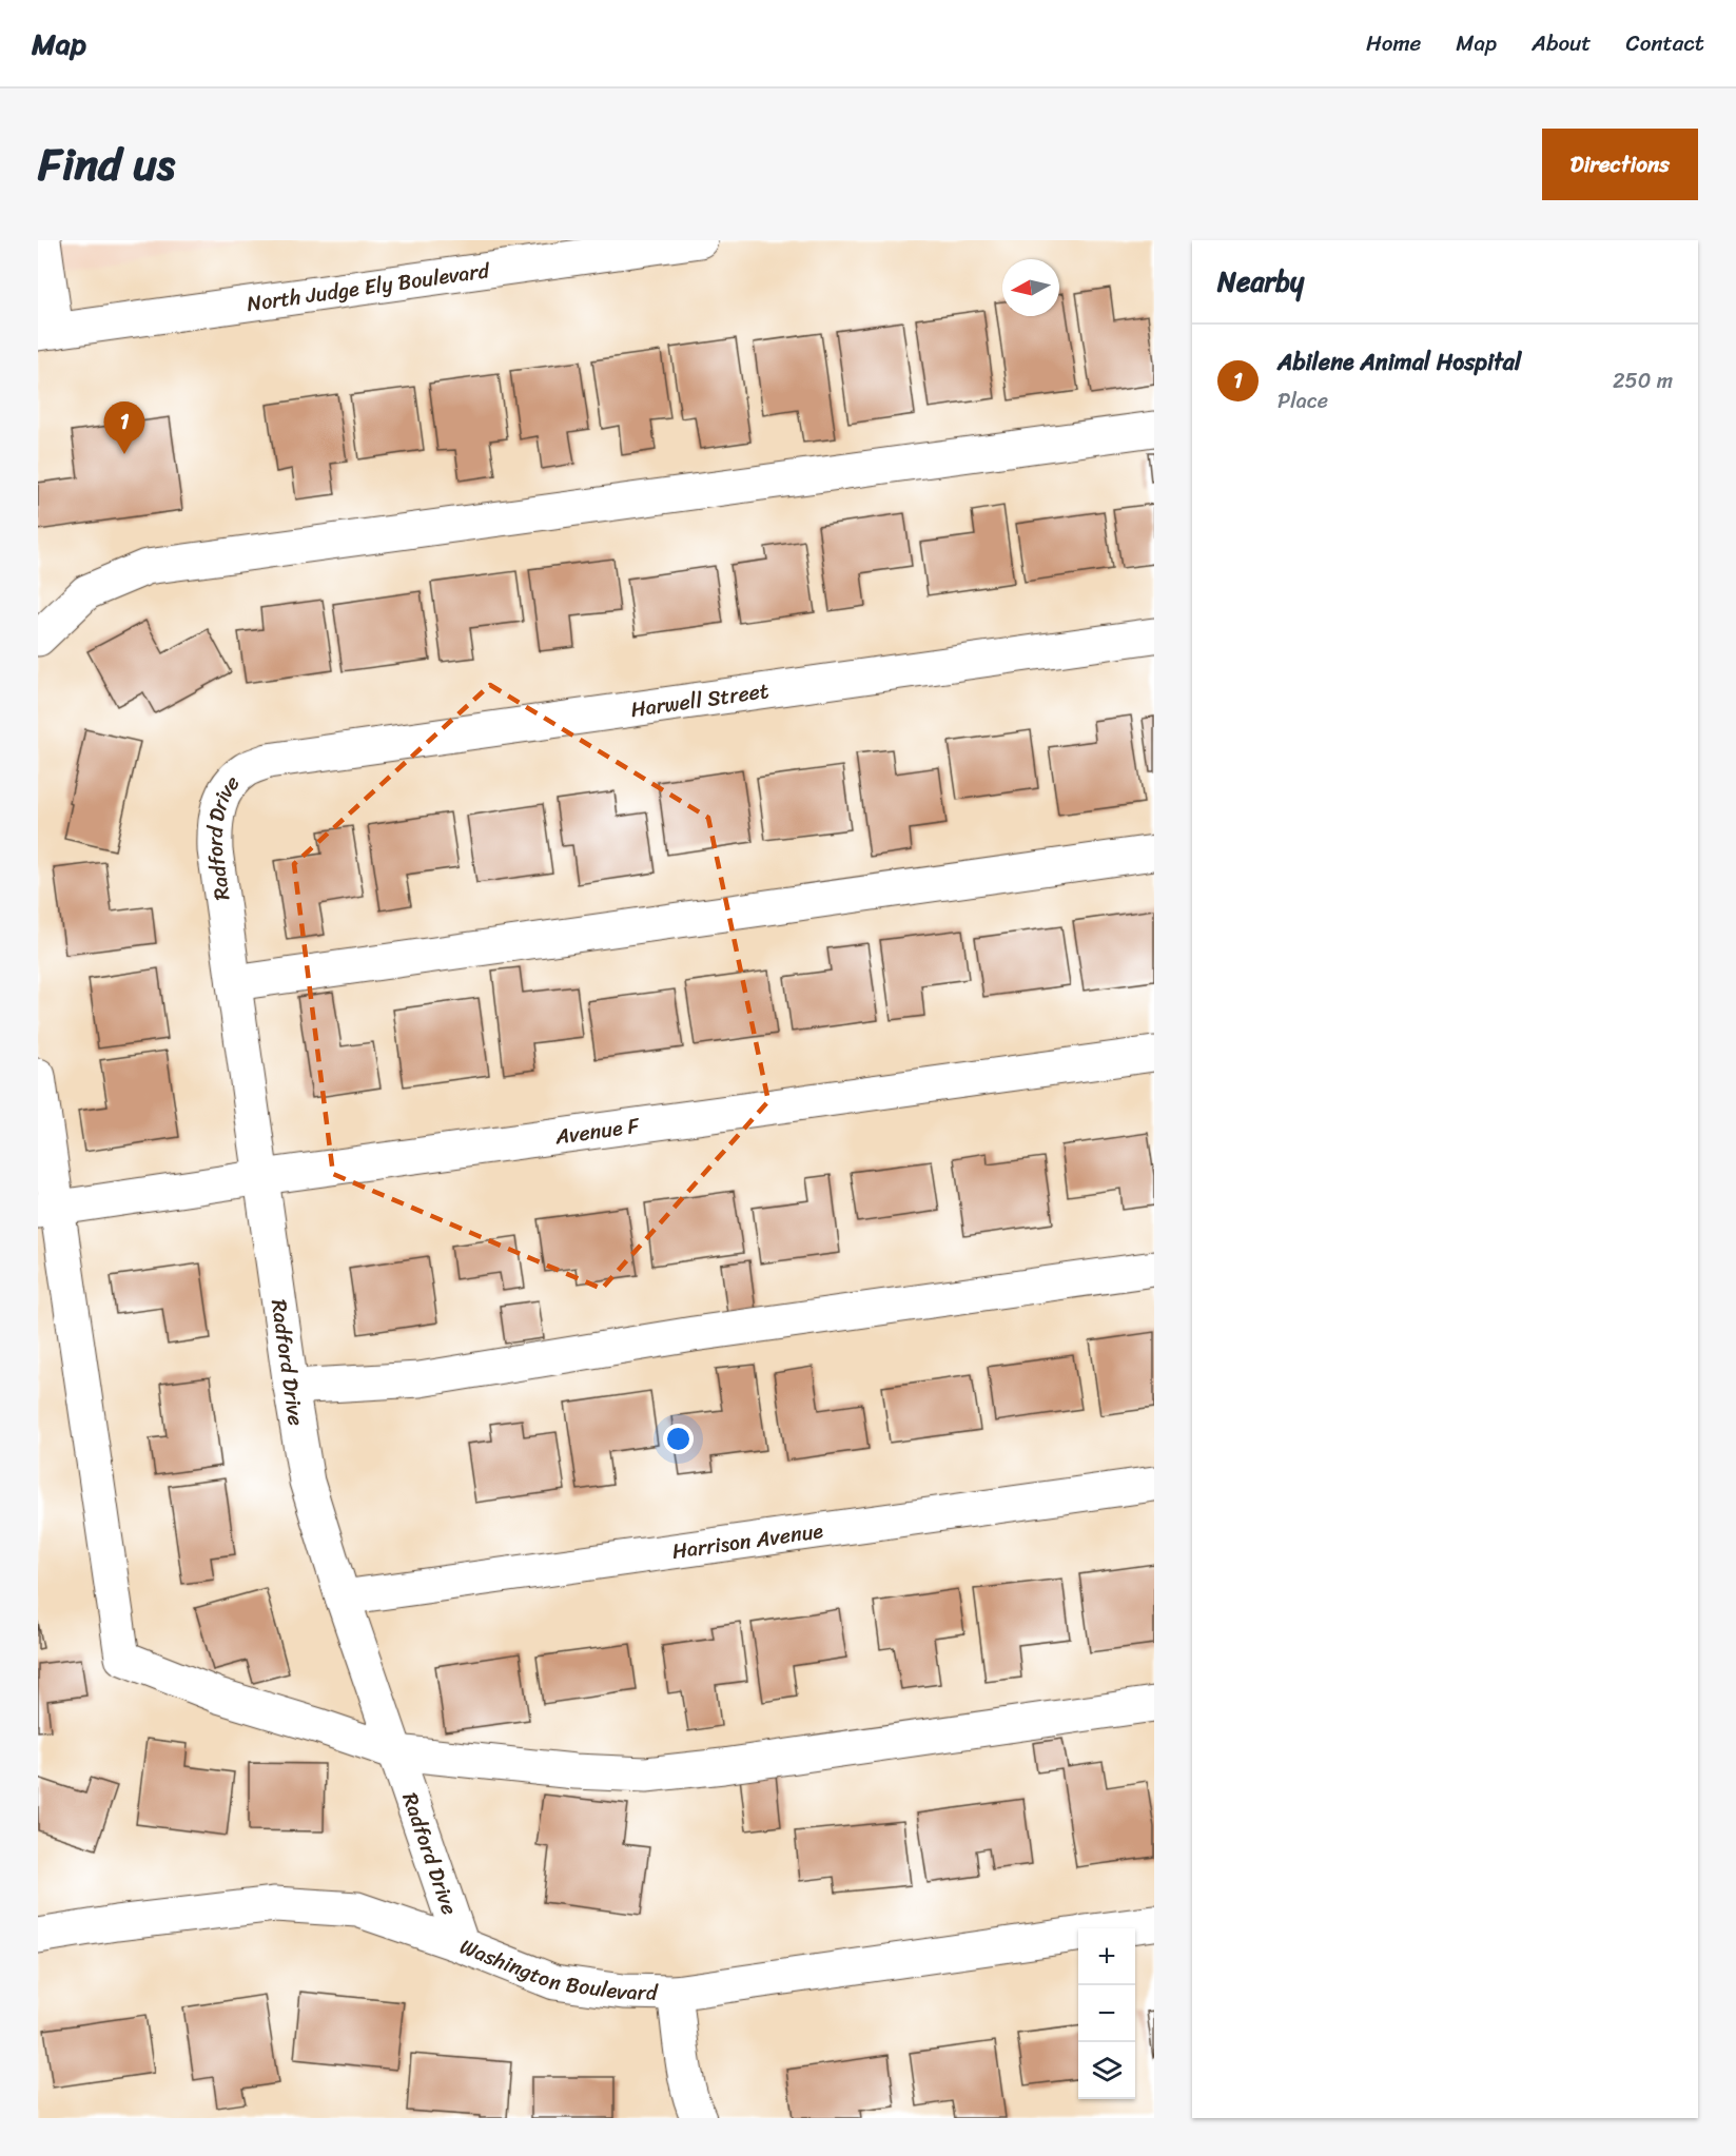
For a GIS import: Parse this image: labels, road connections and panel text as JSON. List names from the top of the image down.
{
  "streets": {
    "street": [
      "North Judge Ely Boulevard",
      "Harwell Street",
      "Radford Drive",
      "Avenue F",
      "Harrison Avenue",
      "Washington Boulevard"
    ]
  },
  "crossings": [
    ["Harwell Street", "Radford Drive"],
    ["Radford Drive", "Avenue F"],
    ["Radford Drive", "Harrison Avenue"],
    ["Radford Drive", "Washington Boulevard"]
  ],
  "north": "left",
  "page": {
    "header": "Map",
    "nav": [
      "Home",
      "Map",
      "About",
      "Contact"
    ],
    "title": "Find us",
    "buttons": "Directions",
    "heading": "Nearby",
    "list": [
      {
        "mark": "1",
        "name": "Abilene Animal Hospital",
        "note": "Place",
        "value": "250 m"
      }
    ],
    "pins": "1",
    "map_buttons": ["+", "−"]
  }
}
